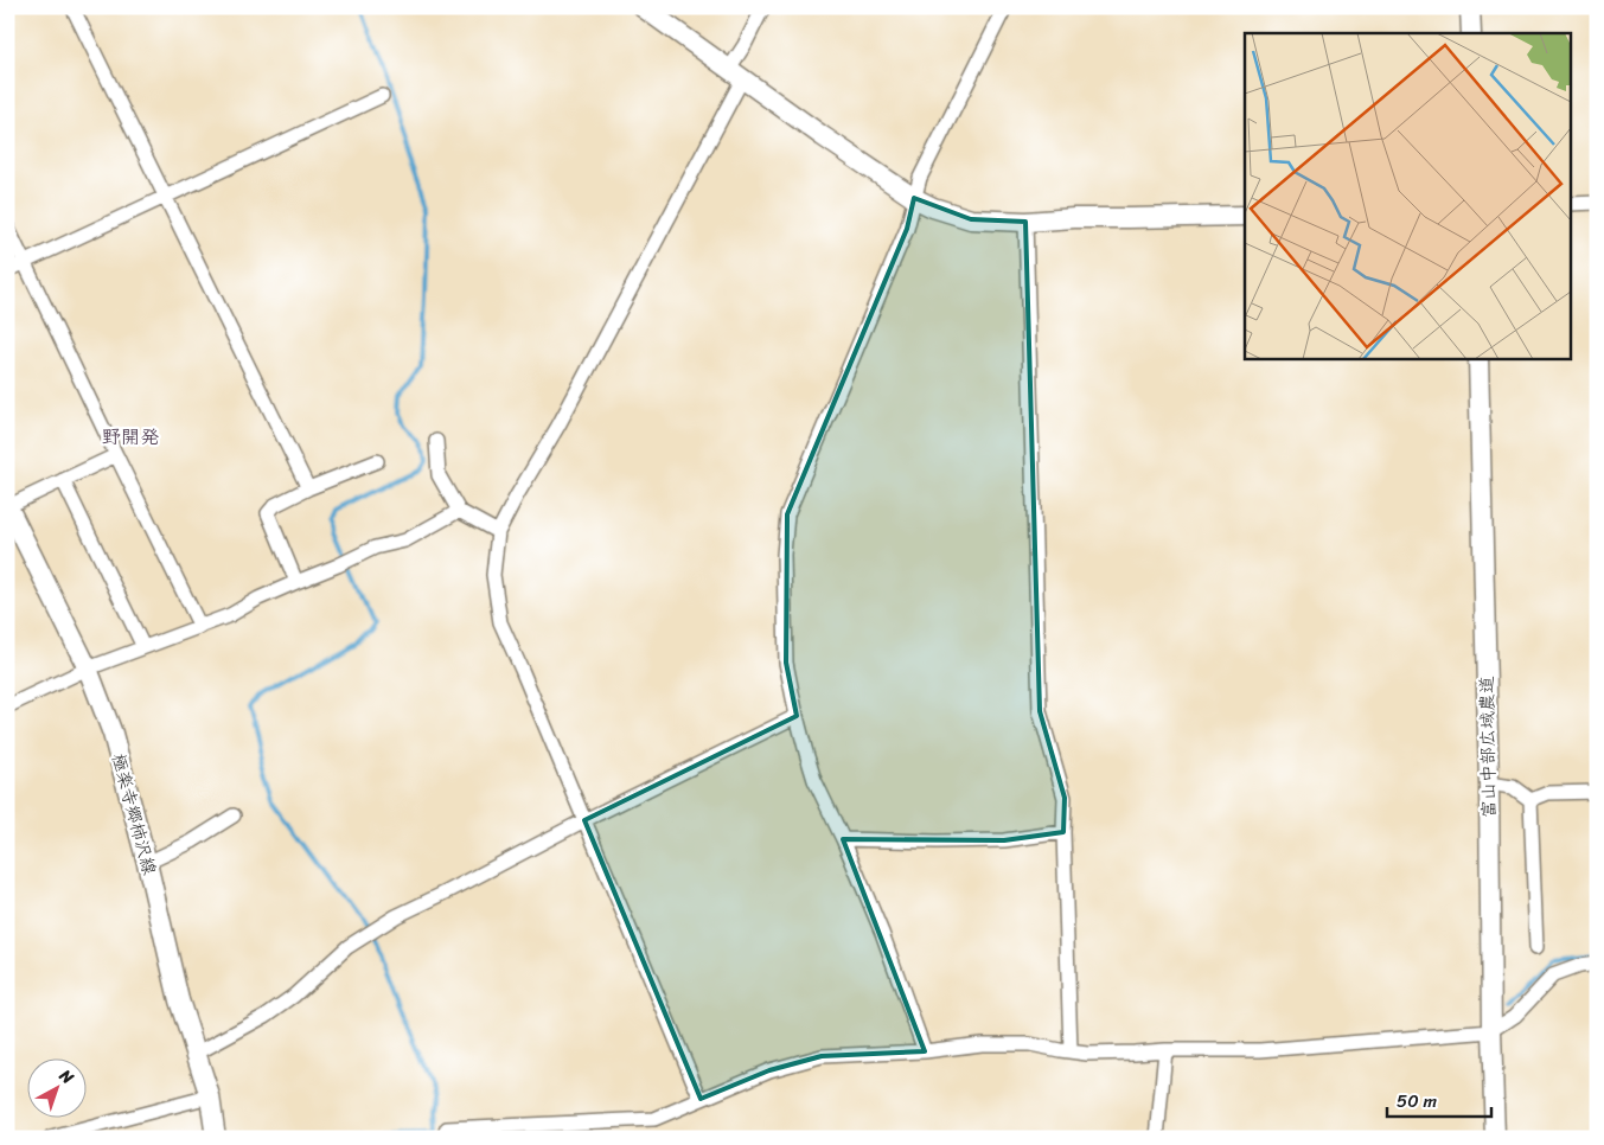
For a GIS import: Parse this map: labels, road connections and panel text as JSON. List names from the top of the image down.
{
  "streets": {
    "street": ["富山中部広域農道", "極楽寺郷柿沢線"]
  },
  "districts": ["野開発"],
  "scale_bar": "50 m",
  "north": "top right"
}
